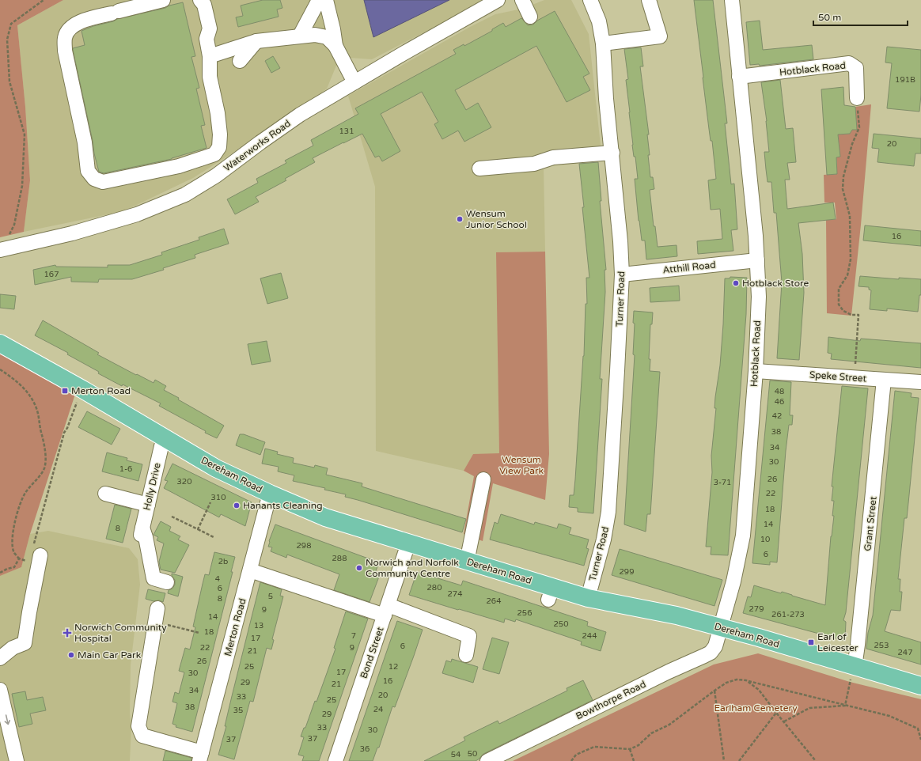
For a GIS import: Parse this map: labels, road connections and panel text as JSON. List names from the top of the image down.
{
  "streets": {
    "main road": ["Dereham Road"],
    "street": [
      "Hotblack Road",
      "Waterworks Road",
      "Atthill Road",
      "Turner Road",
      "Speke Street",
      "Holly Drive",
      "Grant Street",
      "Merton Road",
      "Bond Street",
      "Bowthorpe Road"
    ]
  },
  "crossings": [
    ["Hotblack Road", "Atthill Road"],
    ["Hotblack Road", "Speke Street"],
    ["Hotblack Road", "Dereham Road"],
    ["Hotblack Road", "Bowthorpe Road"],
    ["Atthill Road", "Turner Road"],
    ["Turner Road", "Dereham Road"],
    ["Speke Street", "Grant Street"],
    ["Dereham Road", "Holly Drive"],
    ["Dereham Road", "Grant Street"],
    ["Dereham Road", "Merton Road"],
    ["Dereham Road", "Bond Street"],
    ["Dereham Road", "Bowthorpe Road"]
  ],
  "parks": ["Wensum View Park", "Earlham Cemetery"],
  "places": {
    "other": [
      "Wensum Junior School",
      "Hotblack Store",
      "Hanants Cleaning",
      "Norwich and Norfolk Community Centre",
      "Main Car Park"
    ],
    "transit": ["Merton Road", "Earl of Leicester"],
    "health": ["Norwich Community Hospital"]
  },
  "house_numbers": [
    "191B",
    "131",
    "20",
    "16",
    "167",
    "48",
    "46",
    "42",
    "38",
    "34",
    "30",
    "1-6",
    "26",
    "320",
    "3-71",
    "22",
    "310",
    "18",
    "14",
    "8",
    "10",
    "298",
    "6",
    "288",
    "2b",
    "299",
    "4",
    "280",
    "6",
    "274",
    "5",
    "8",
    "264",
    "279",
    "9",
    "256",
    "261-273",
    "14",
    "250",
    "13",
    "18",
    "7",
    "244",
    "17",
    "253",
    "6",
    "22",
    "9",
    "21",
    "247",
    "26",
    "25",
    "12",
    "17",
    "30",
    "16",
    "29",
    "21",
    "34",
    "20",
    "33",
    "25",
    "38",
    "24",
    "35",
    "29",
    "33",
    "30",
    "37",
    "37",
    "36",
    "50",
    "54"
  ],
  "scale_bar": "50 m"
}
